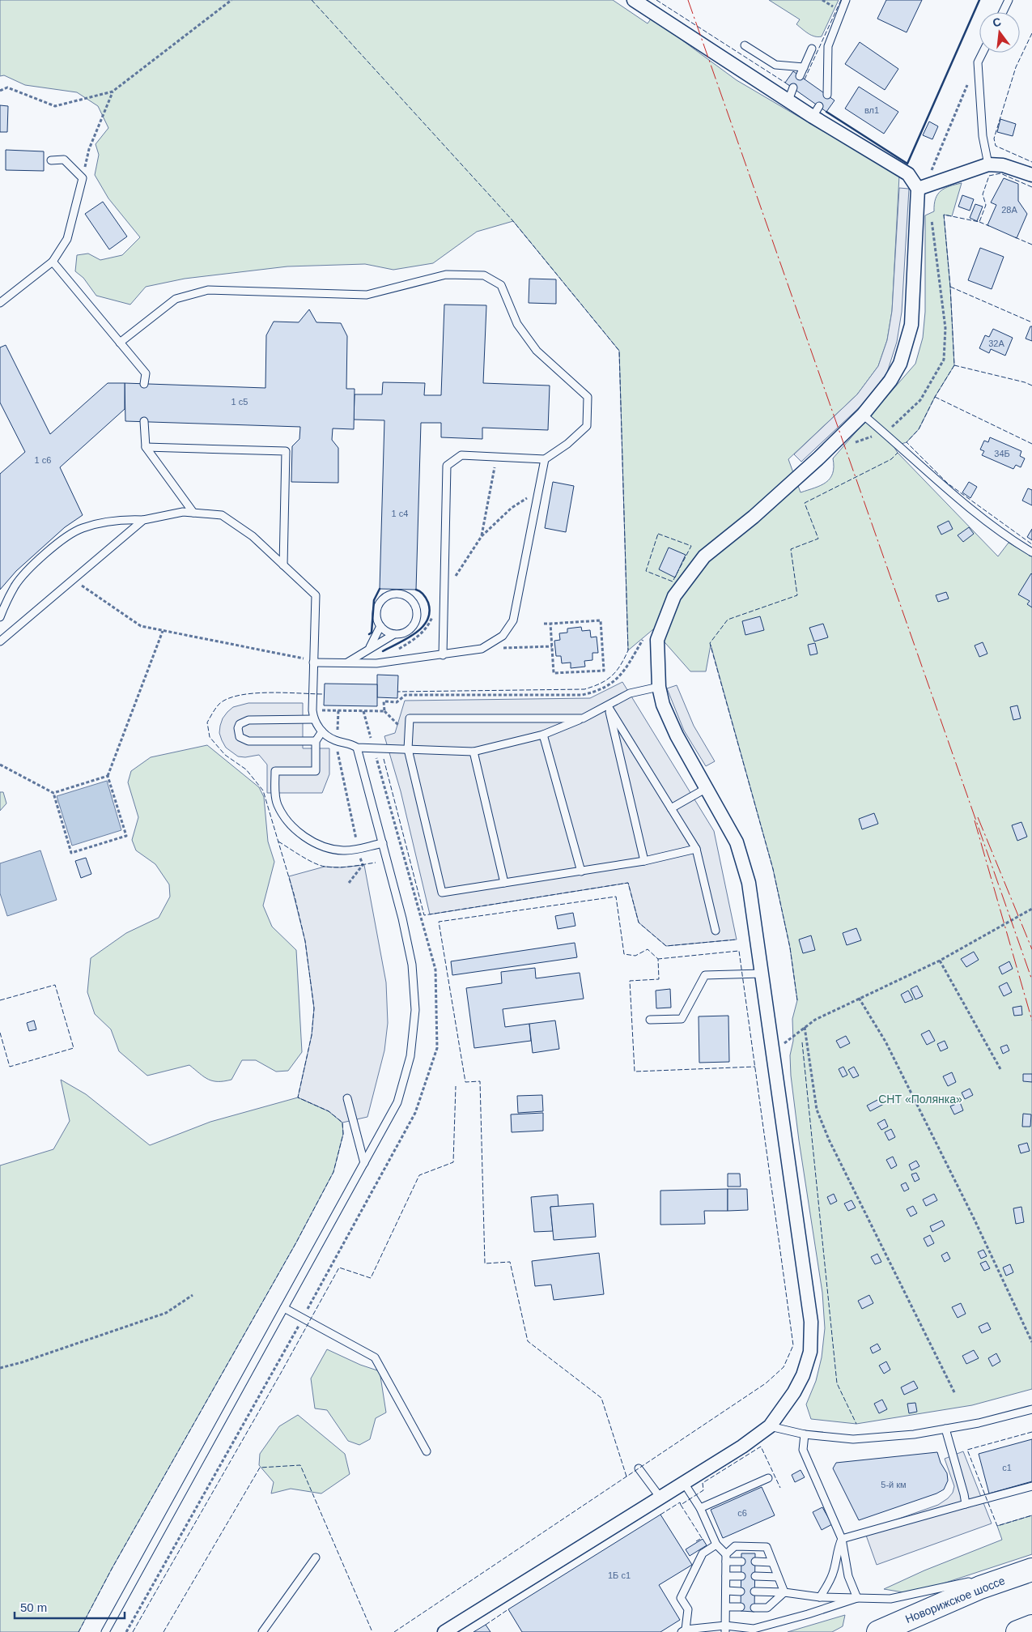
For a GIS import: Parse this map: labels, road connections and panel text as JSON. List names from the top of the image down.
{
  "streets": {
    "highway": ["Новорижское шоссе"]
  },
  "parks": ["СНТ «Полянка»"],
  "house_numbers": [
    "вл1",
    "28А",
    "32А",
    "1 с5",
    "34Б",
    "1 с6",
    "1 с4",
    "с1",
    "5-й км",
    "с6",
    "1Б с1"
  ],
  "scale_bar": "50 m",
  "north": "top"
}
